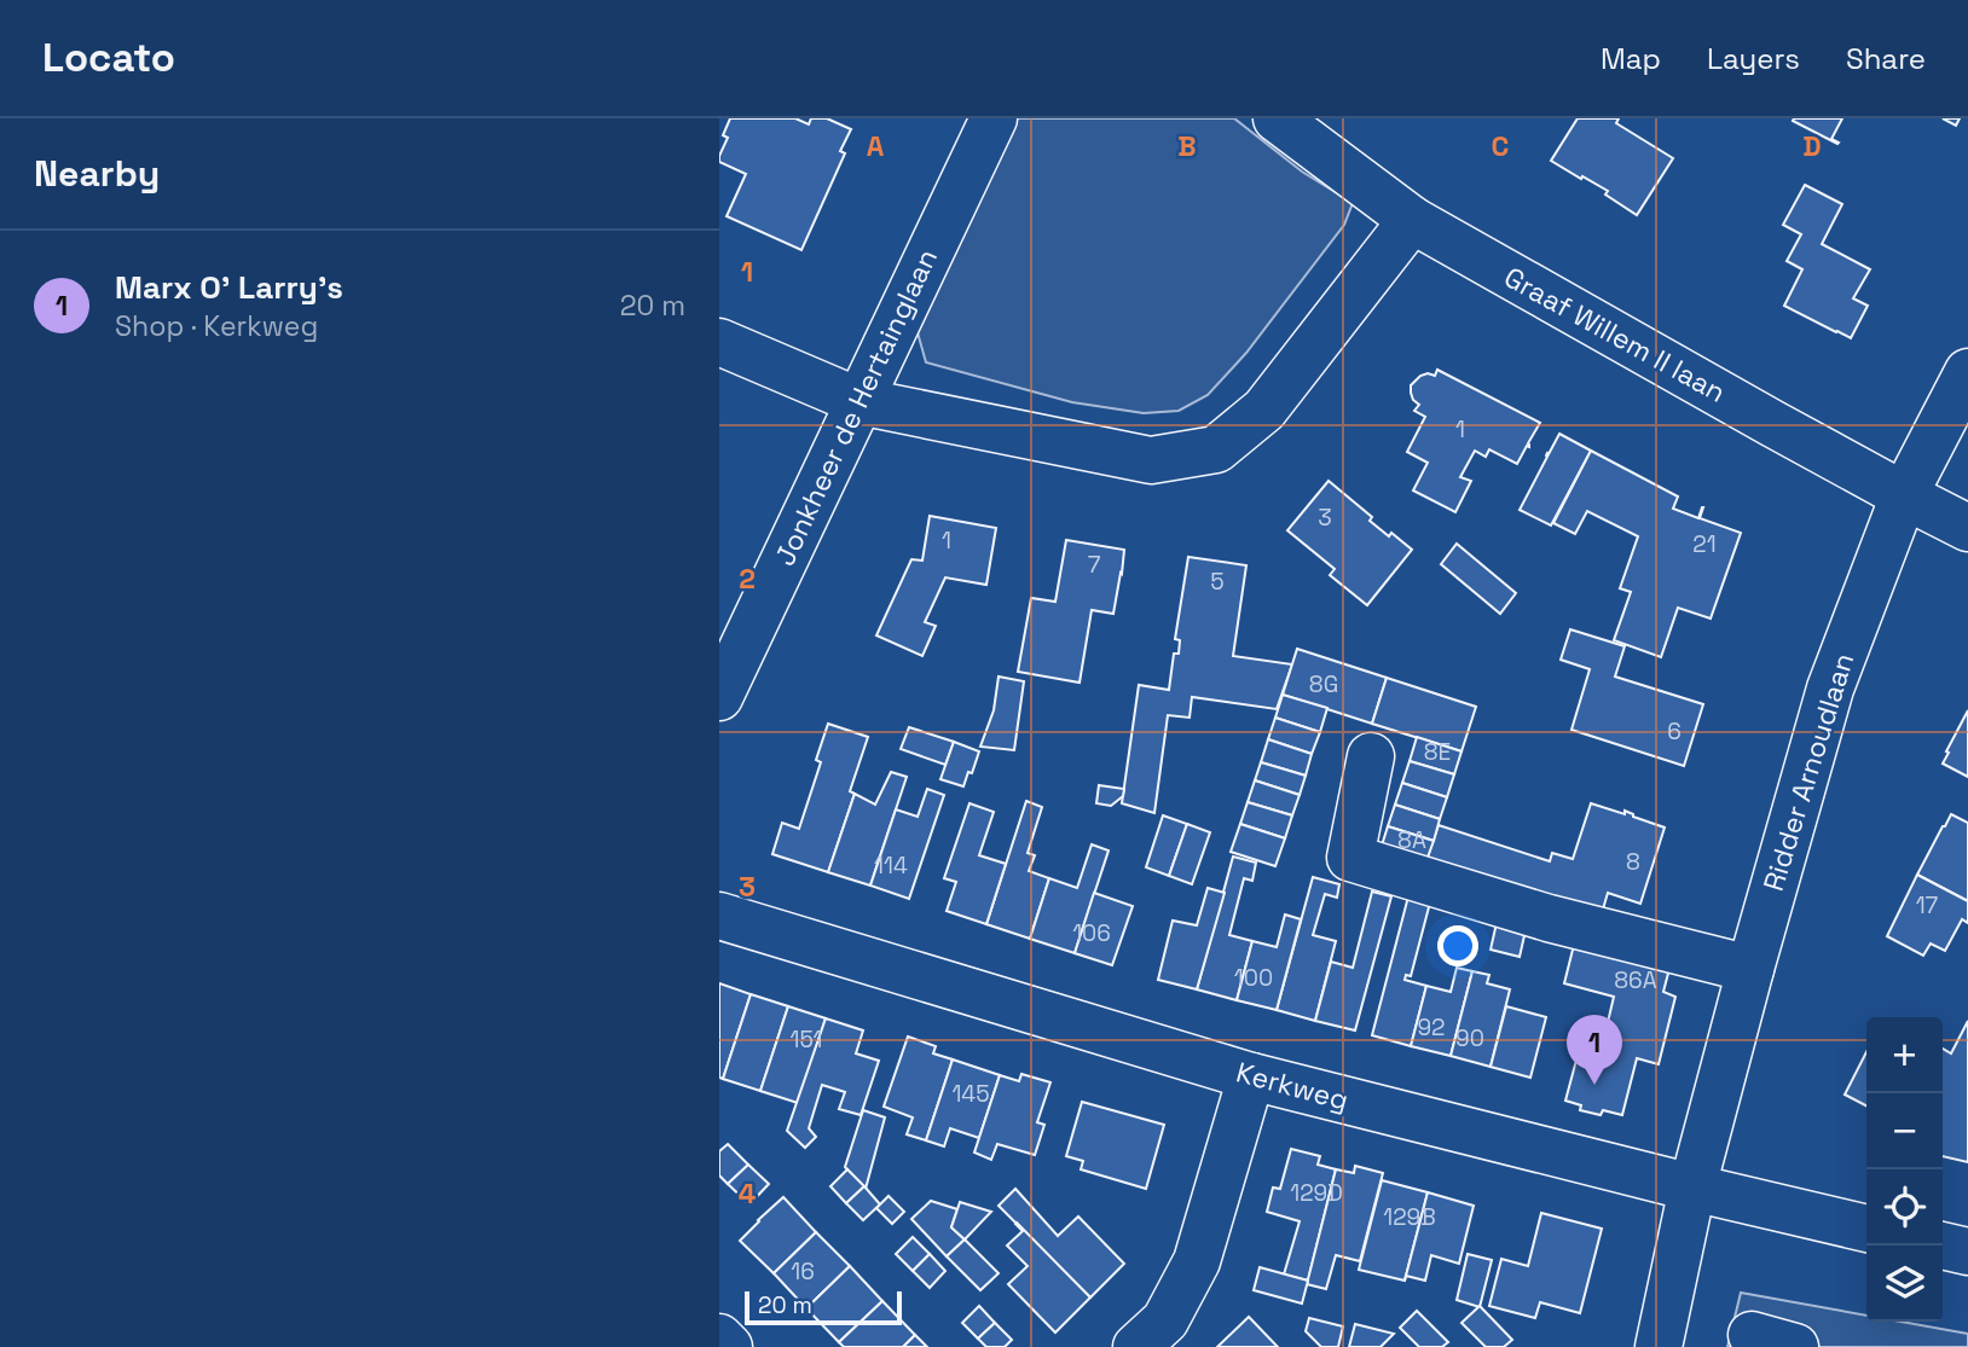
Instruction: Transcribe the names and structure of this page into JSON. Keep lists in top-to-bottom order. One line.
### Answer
{"streets":{"street":["Graaf Willem II laan","Jonkheer de Hertainglaan","Ridder Arnoudlaan","Kerkweg"]},"crossings":[["Graaf Willem II laan","Ridder Arnoudlaan"],["Ridder Arnoudlaan","Kerkweg"]],"house_numbers":["1","3","1","21","7","5","8G","6","8E","8A","8","114","17","106","100","86A","92","90","151","145","129D","129B","16"],"scale_bar":"20 m","page":{"header":"Locato","nav":["Map","Layers","Share"],"heading":"Nearby","list":[{"mark":"1","name":"Marx O' Larry's","note":"Shop · Kerkweg","value":"20 m"}],"pins":"1","map_buttons":["+","−"],"scale":"20 m"},"grid":{"columns":["A","B","C","D"],"rows":["1","2","3","4"]}}
